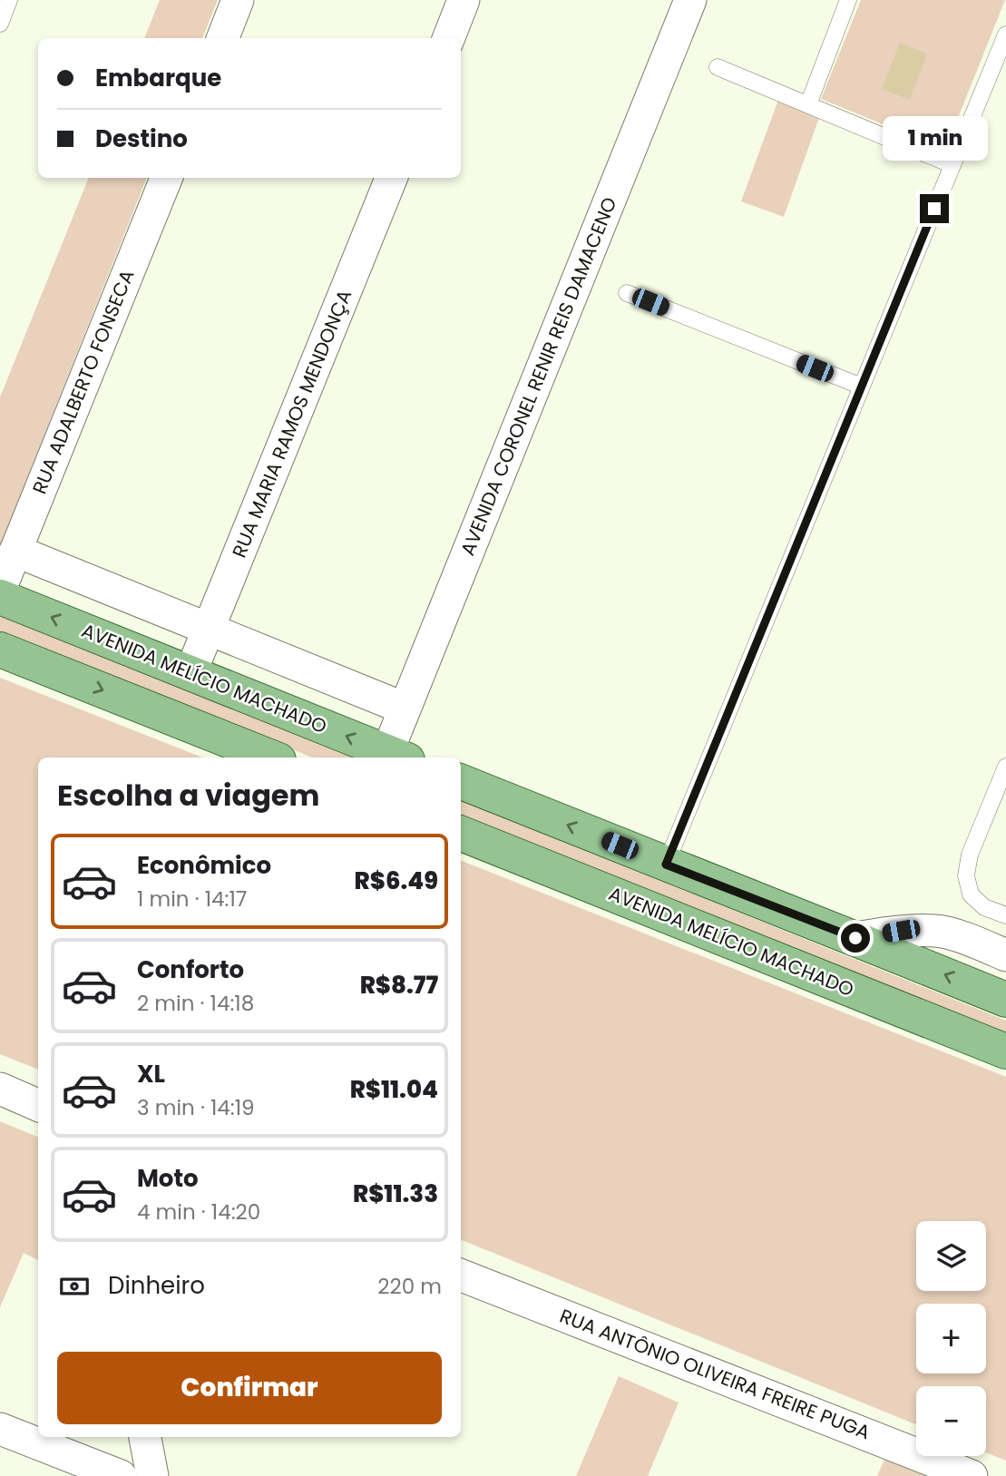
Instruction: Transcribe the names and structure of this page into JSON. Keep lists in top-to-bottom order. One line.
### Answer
{"streets":{"main road":["AVENIDA MELÍCIO MACHADO"],"street":["AVENIDA CORONEL RENIR REIS DAMACENO","RUA ADALBERTO FONSECA","RUA MARIA RAMOS MENDONÇA","RUA ANTÔNIO OLIVEIRA FREIRE PUGA"]},"crossings":[["AVENIDA CORONEL RENIR REIS DAMACENO","AVENIDA MELÍCIO MACHADO"],["RUA MARIA RAMOS MENDONÇA","AVENIDA MELÍCIO MACHADO"]],"page":{"banner":["Embarque","Destino"],"bubble":"1 min","heading":"Escolha a viagem","list":[{"name":"Econômico","note":"1 min · 14:17","value":"R$6.49"},{"name":"Conforto","note":"2 min · 14:18","value":"R$8.77"},{"name":"XL","note":"3 min · 14:19","value":"R$11.04"},{"name":"Moto","note":"4 min · 14:20","value":"R$11.33"}],"map_buttons":["+","−"],"pay":["Dinheiro","220 m"],"buttons":"Confirmar"}}
